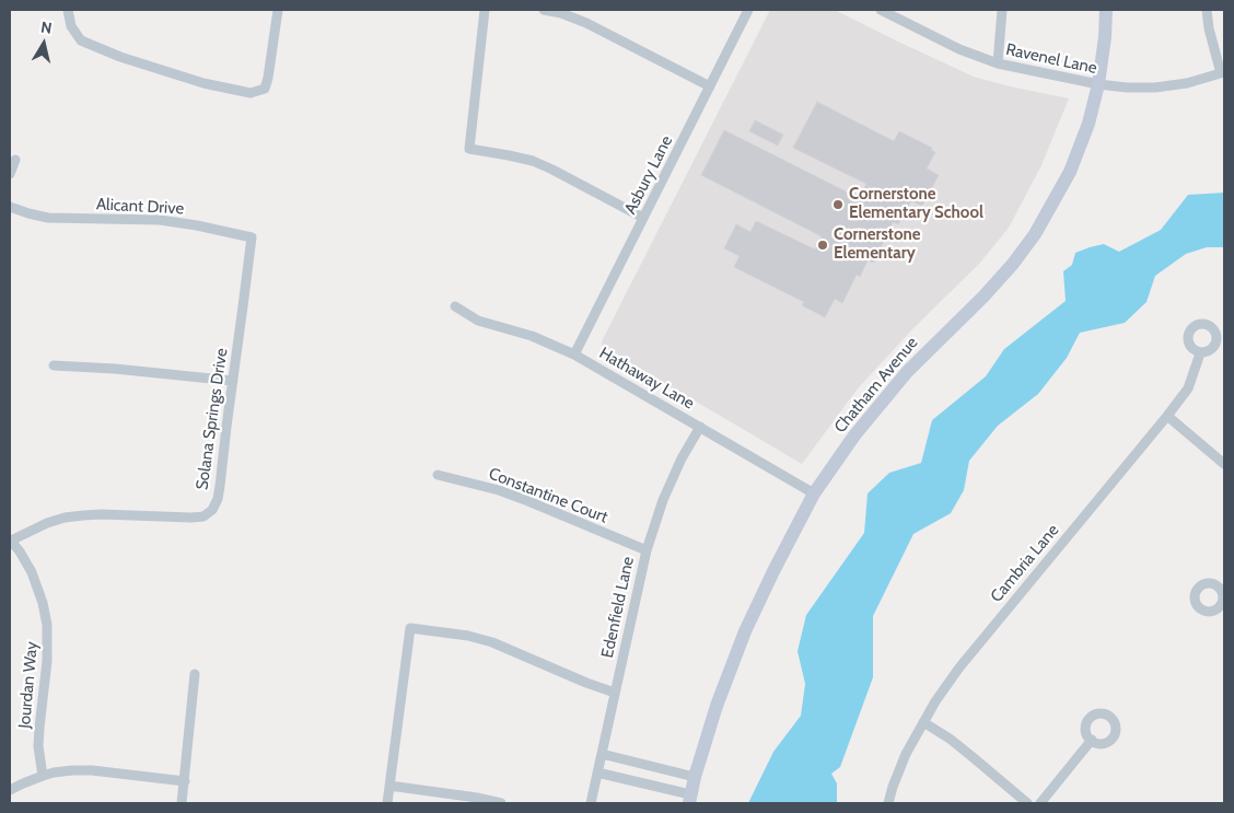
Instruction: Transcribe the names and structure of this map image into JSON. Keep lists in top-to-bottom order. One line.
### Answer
{"streets":{"street":["Ravenel Lane","Asbury Lane","Alicant Drive","Hathaway Lane","Chatham Avenue","Solana Springs Drive","Constantine Court","Cambria Lane","Edenfield Lane","Jourdan Way"]},"crossings":[["Ravenel Lane","Chatham Avenue"],["Asbury Lane","Hathaway Lane"],["Alicant Drive","Solana Springs Drive"],["Hathaway Lane","Chatham Avenue"],["Hathaway Lane","Edenfield Lane"],["Solana Springs Drive","Jourdan Way"],["Constantine Court","Edenfield Lane"]],"places":["Cornerstone Elementary School","Cornerstone Elementary"],"north":"top"}
